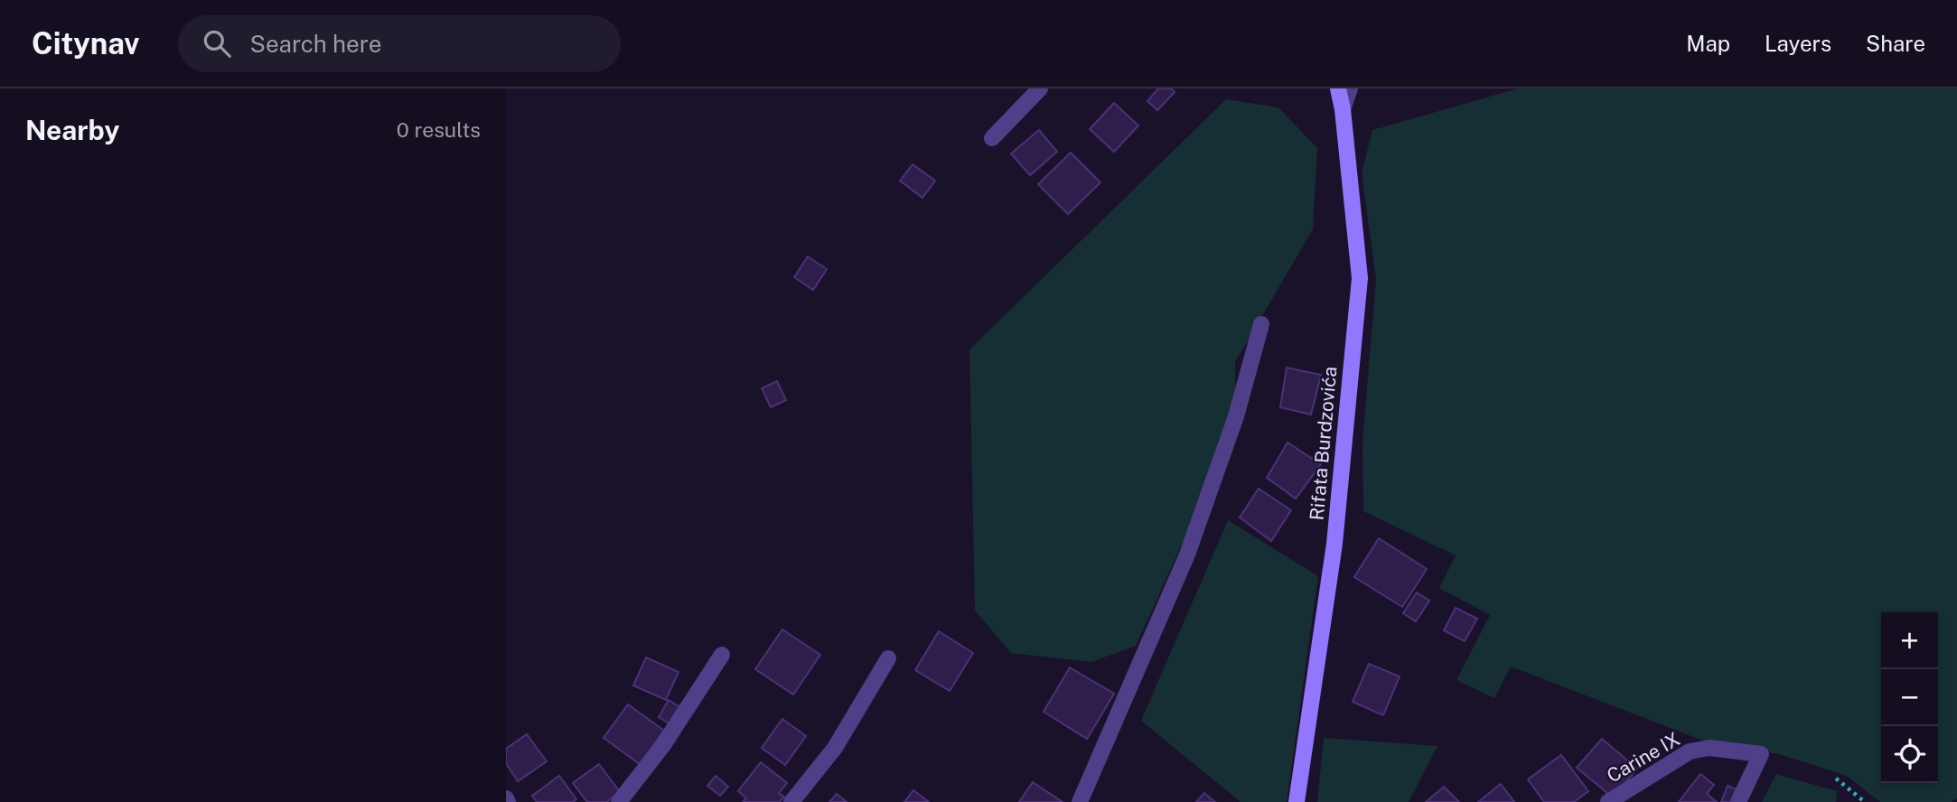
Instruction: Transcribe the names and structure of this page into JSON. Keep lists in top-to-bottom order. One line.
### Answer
{"streets":{"street":["Rifata Burdzovića","Carine IX"]},"page":{"header":"Citynav","search":"Search here","nav":["Map","Layers","Share"],"heading":["Nearby","0 results"],"map_buttons":["+","−"]}}
